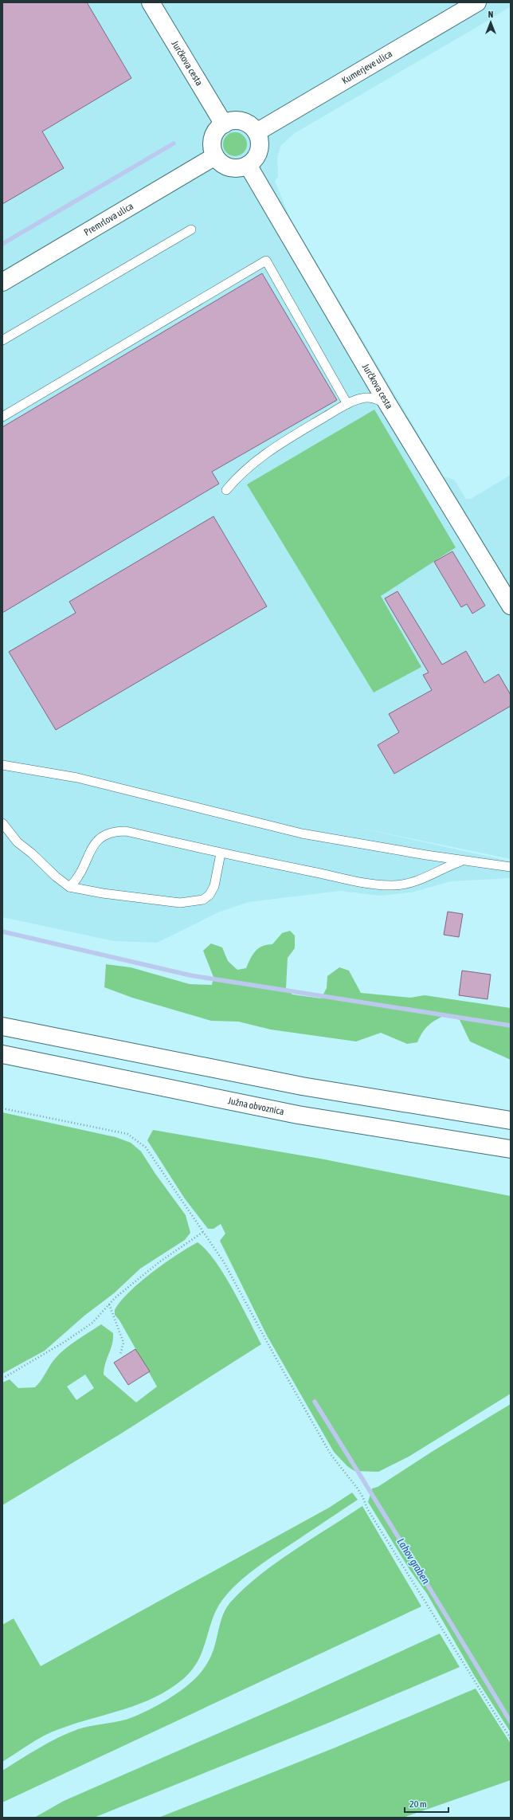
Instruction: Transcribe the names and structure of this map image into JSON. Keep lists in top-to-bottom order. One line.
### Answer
{"streets":{"main road":["Jurčkova cesta","Kumerjeve ulica","Premrlova ulica","Južna obvoznica"]},"crossings":[["Jurčkova cesta","Kumerjeve ulica"],["Jurčkova cesta","Premrlova ulica"],["Kumerjeve ulica","Premrlova ulica"]],"water":["Lahov graben"],"scale_bar":"20 m","north":"top"}
